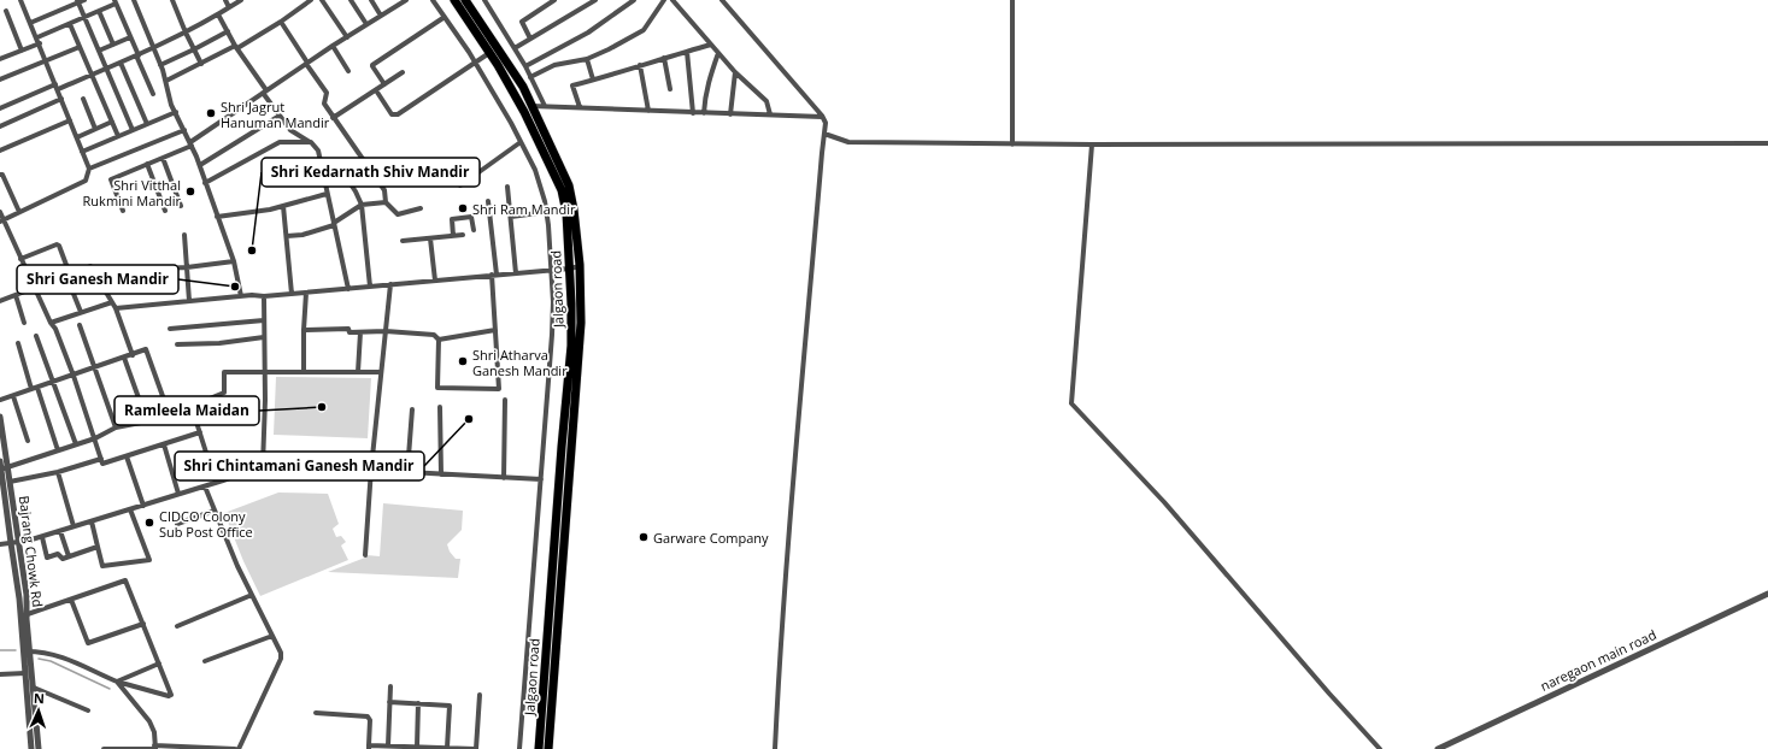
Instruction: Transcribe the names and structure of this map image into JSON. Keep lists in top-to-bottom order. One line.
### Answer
{"streets":{"highway":["Jalgaon road"],"street":["Bajrang Chowk Rd","naregaon main road"]},"places":["Shri Jagrut Hanuman Mandir","Shri Vitthal Rukmini Mandir","Shri Ram Mandir","Shri Kedarnath Shiv Mandir","Shri Ganesh Mandir","Shri Atharva Ganesh Mandir","Ramleela Maidan","Shri Chintamani Ganesh Mandir","CIDCO Colony Sub Post Office","Garware Company"],"north":"top"}
